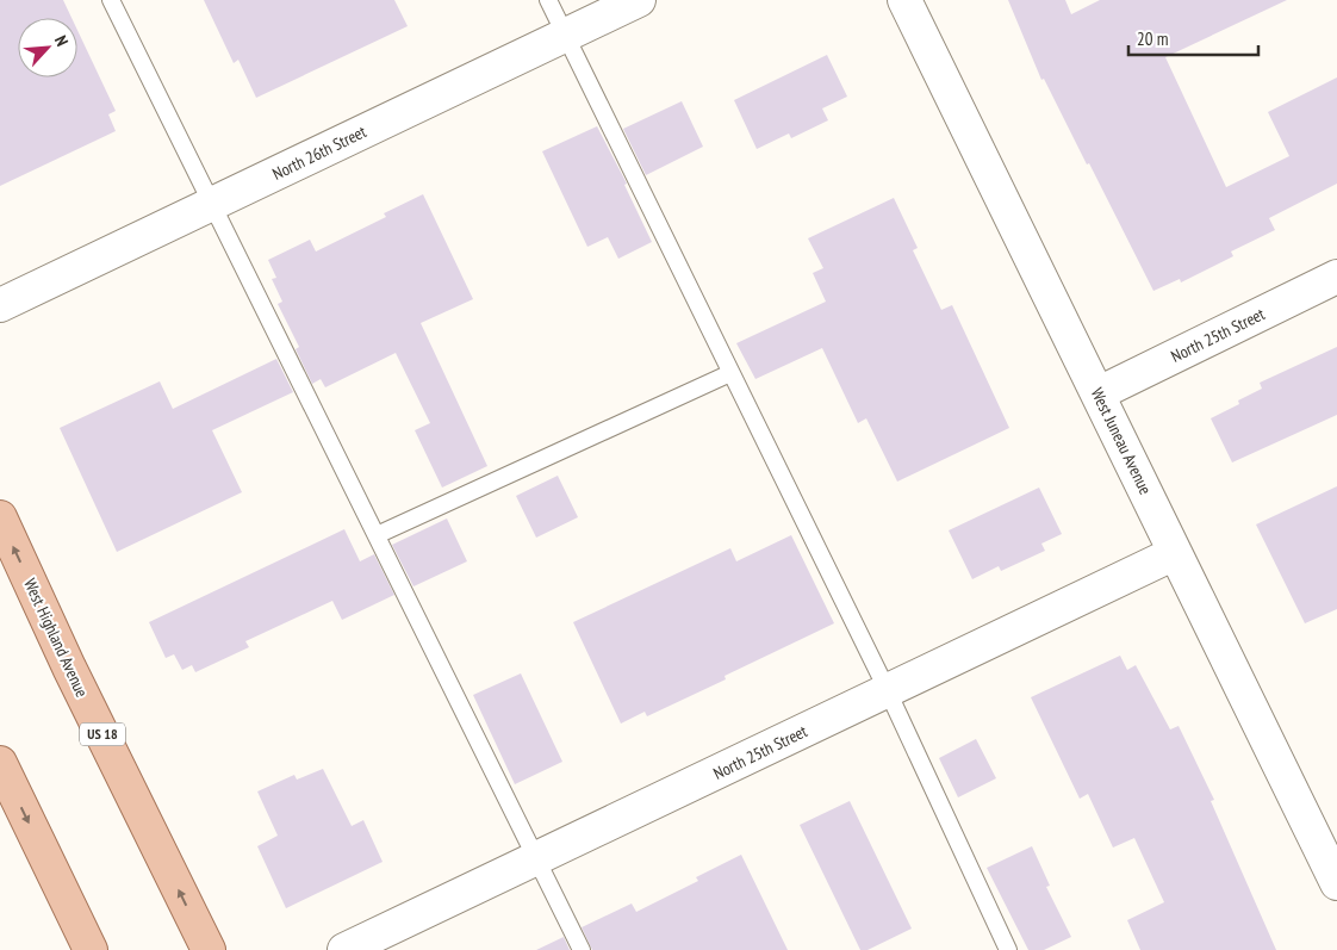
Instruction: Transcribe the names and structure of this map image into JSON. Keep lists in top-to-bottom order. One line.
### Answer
{"streets":{"main road":["West Highland Avenue","US 18"],"street":["North 26th Street","North 25th Street","West Juneau Avenue"]},"crossings":[["North 25th Street","West Juneau Avenue"]],"scale_bar":"20 m","north":"top right"}
